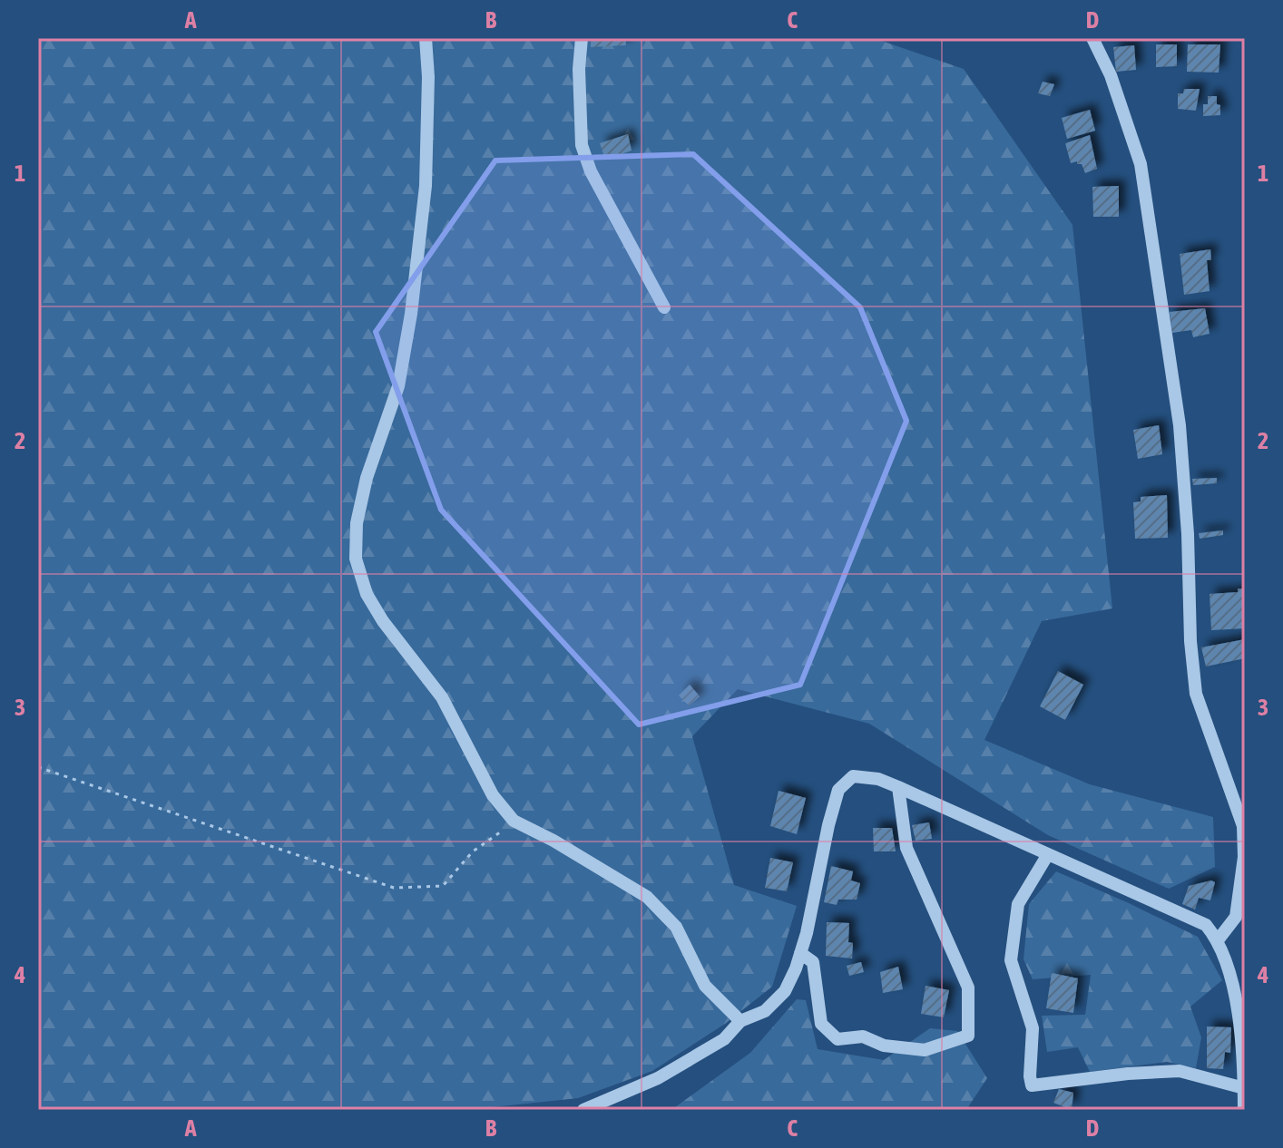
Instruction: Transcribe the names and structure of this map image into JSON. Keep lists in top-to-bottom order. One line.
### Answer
{"grid":{"columns":["A","B","C","D"],"rows":["1","2","3","4"]}}
